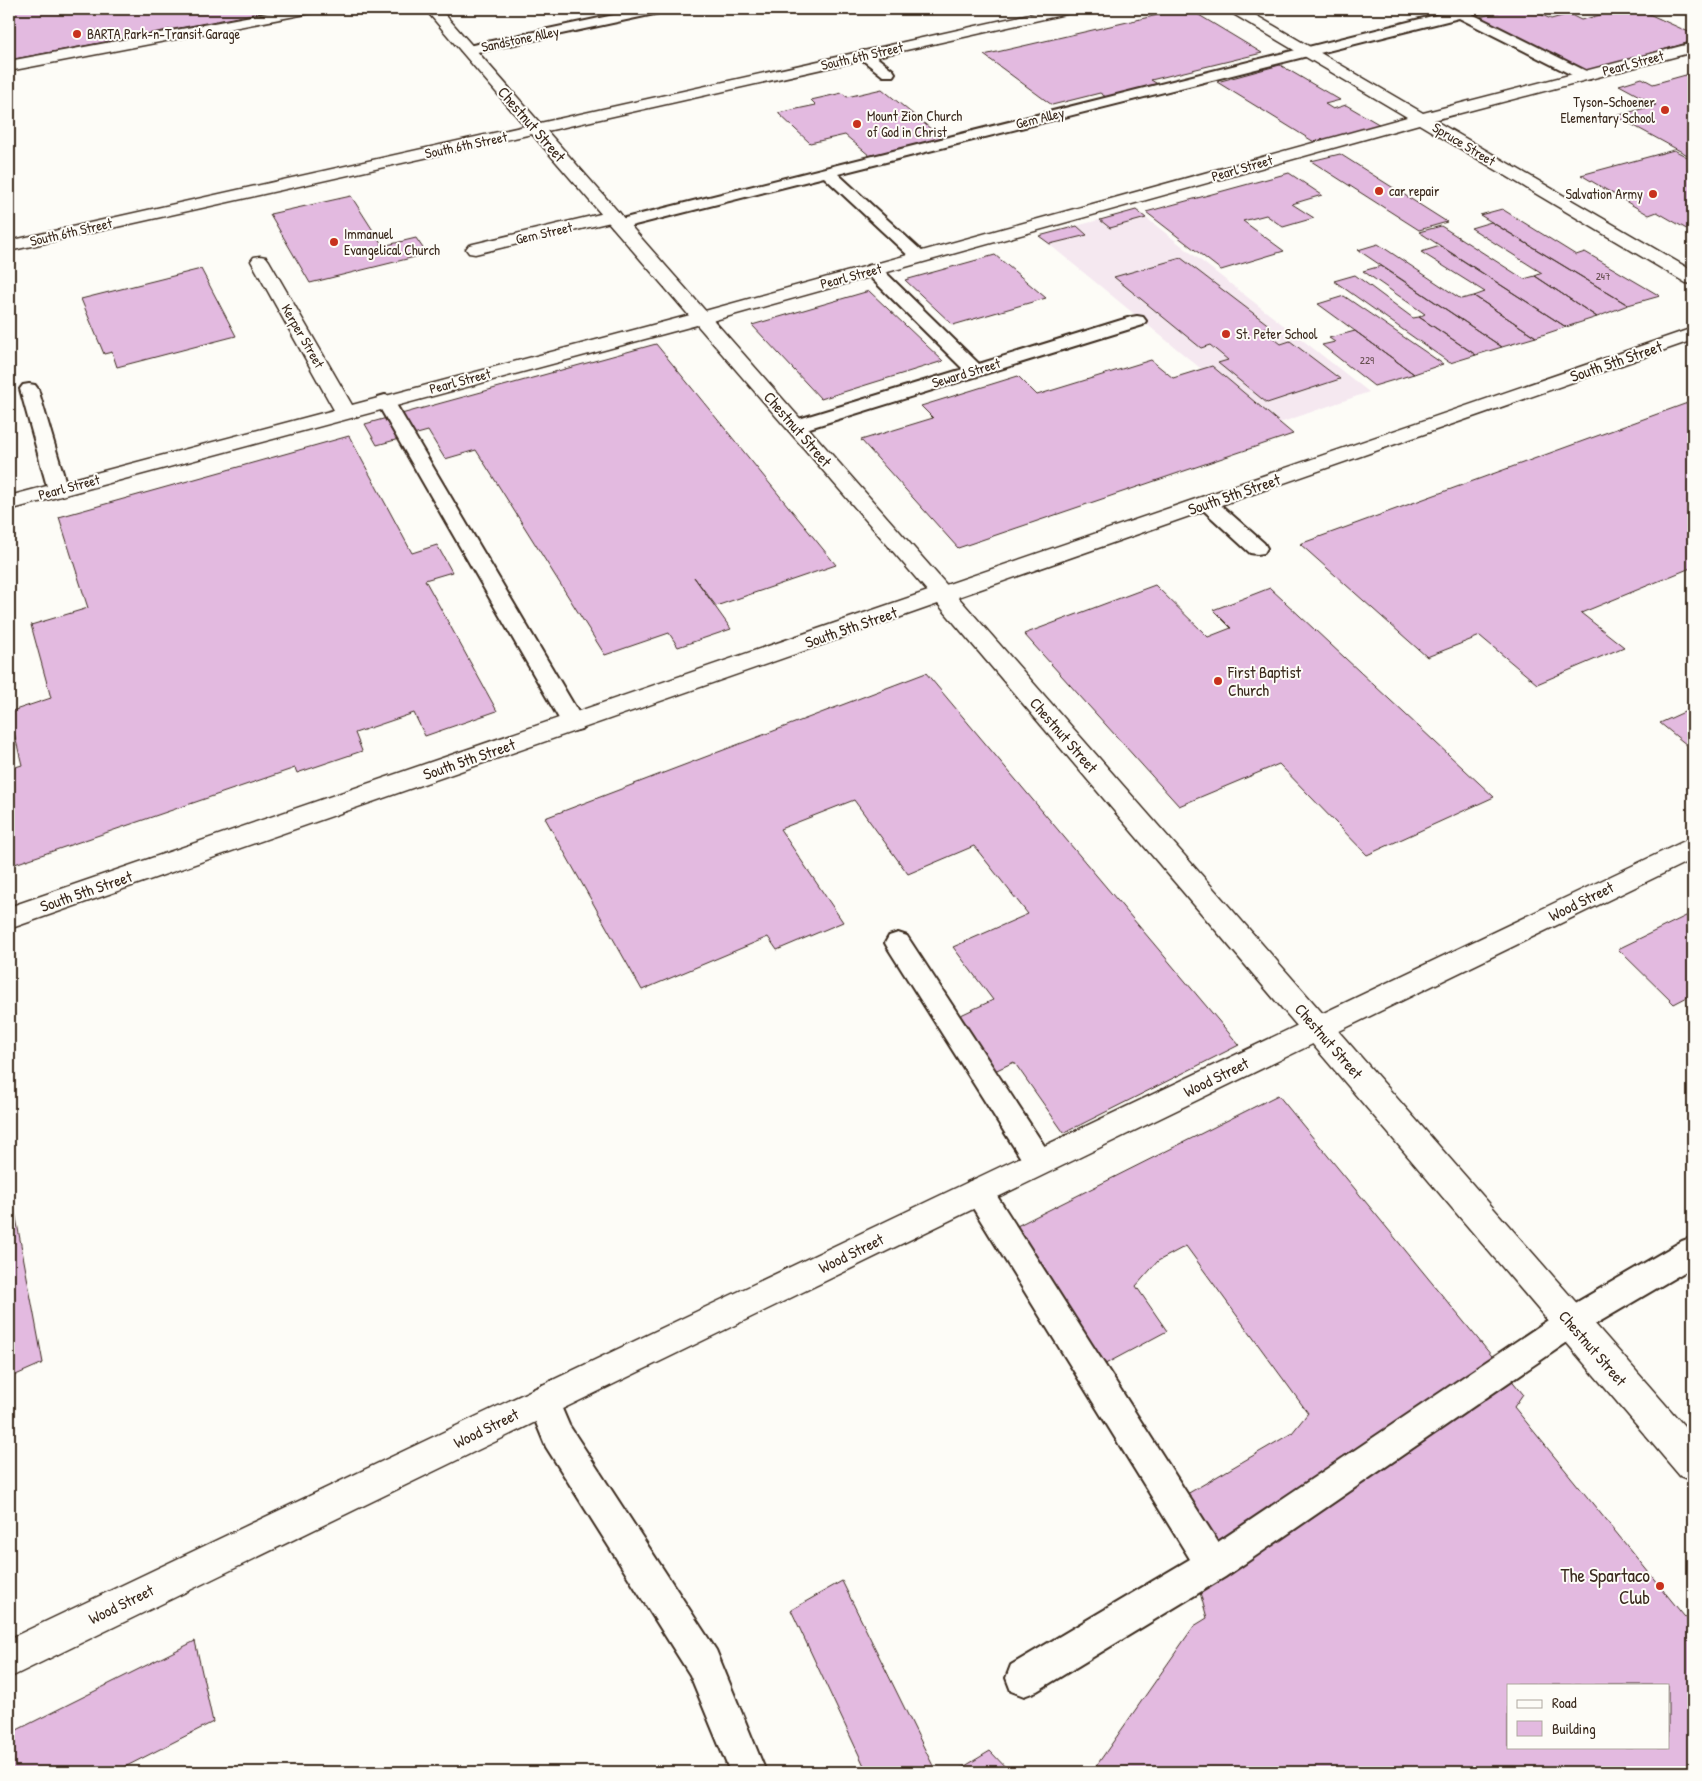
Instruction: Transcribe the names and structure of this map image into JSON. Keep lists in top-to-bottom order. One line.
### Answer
{"streets":{"street":["South 6th Street","Pearl Street","Chestnut Street","Spruce Street","Gem Street","Kerper Street","South 5th Street","Wood Street"],"lane":["Sandstone Alley","Gem Alley","Seward Street"]},"crossings":[["Sandstone Alley","Chestnut Street"],["South 6th Street","Chestnut Street"],["Pearl Street","Chestnut Street"],["Pearl Street","Spruce Street"],["Pearl Street","Kerper Street"],["Gem Alley","Chestnut Street"],["Gem Alley","Spruce Street"],["Gem Alley","Gem Street"],["Chestnut Street","Gem Street"],["Chestnut Street","South 5th Street"],["Chestnut Street","Seward Street"],["Chestnut Street","Wood Street"]],"places":["BARTA Park-n-Transit Garage","Tyson-Schoener Elementary School","Mount Zion Church of God in Christ","car repair","Salvation Army","Immanuel Evangelical Church","St. Peter School","First Baptist Church","The Spartaco Club"],"house_numbers":["247","229"],"legend":["Road","Building"]}
